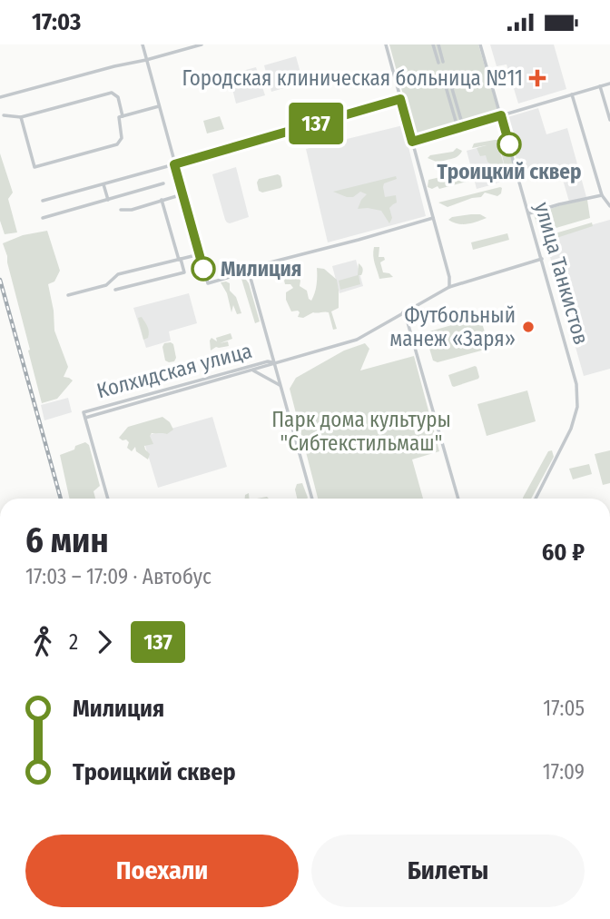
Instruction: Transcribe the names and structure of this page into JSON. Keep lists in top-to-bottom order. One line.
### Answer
{"streets":{"street":["улица Танкистов","Колхидская улица"]},"crossings":[["улица Танкистов","Колхидская улица"]],"parks":["Парк дома культуры \"Сибтекстильмаш\""],"places":{"health":["Городская клиническая больница №11"],"other":["Троицкий сквер","Милиция","Футбольный манеж «Заря»"]},"lines":["bus line 137"],"page":{"status":"17:03","on_map":"137","heading":["6 мин","17:03 – 17:09 · Автобус","60 ₽"],"legs":["2","137"],"list":[{"name":"Милиция","value":"17:05"},{"name":"Троицкий сквер","value":"17:09"}],"buttons":["Поехали","Билеты"]}}
